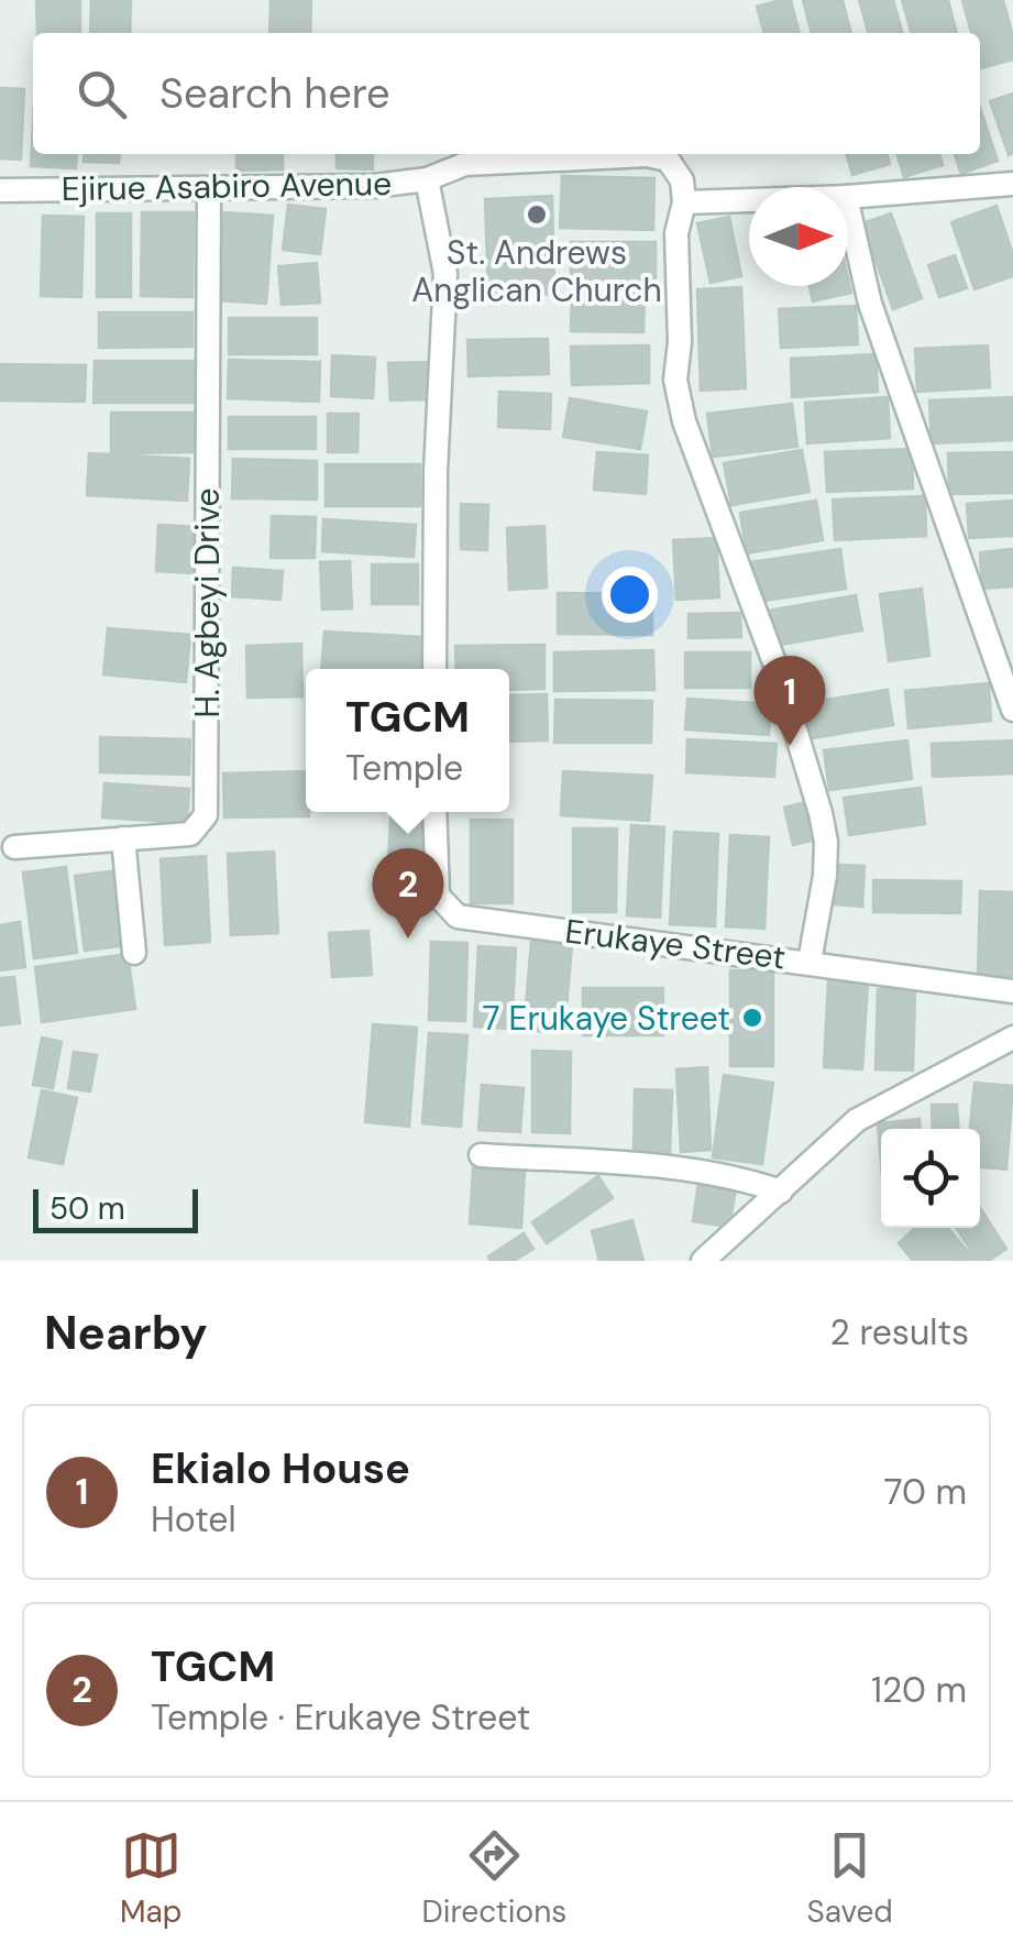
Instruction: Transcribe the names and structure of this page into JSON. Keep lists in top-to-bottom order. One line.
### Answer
{"streets":{"street":["Ejirue Asabiro Avenue","H. Agbeyi Drive","Erukaye Street"]},"crossings":[["Ejirue Asabiro Avenue","H. Agbeyi Drive"]],"places":["St. Andrews Anglican Church","7 Erukaye Street"],"scale_bar":"50 m","north":"right","page":{"search":"Search here","pins":["1","2"],"popup":["TGCM","Temple"],"scale":"50 m","heading":["Nearby","2 results"],"list":[{"mark":"1","name":"Ekialo House","note":"Hotel","value":"70 m"},{"mark":"2","name":"TGCM","note":"Temple · Erukaye Street","value":"120 m"}],"nav":["Map","Directions","Saved"]}}
